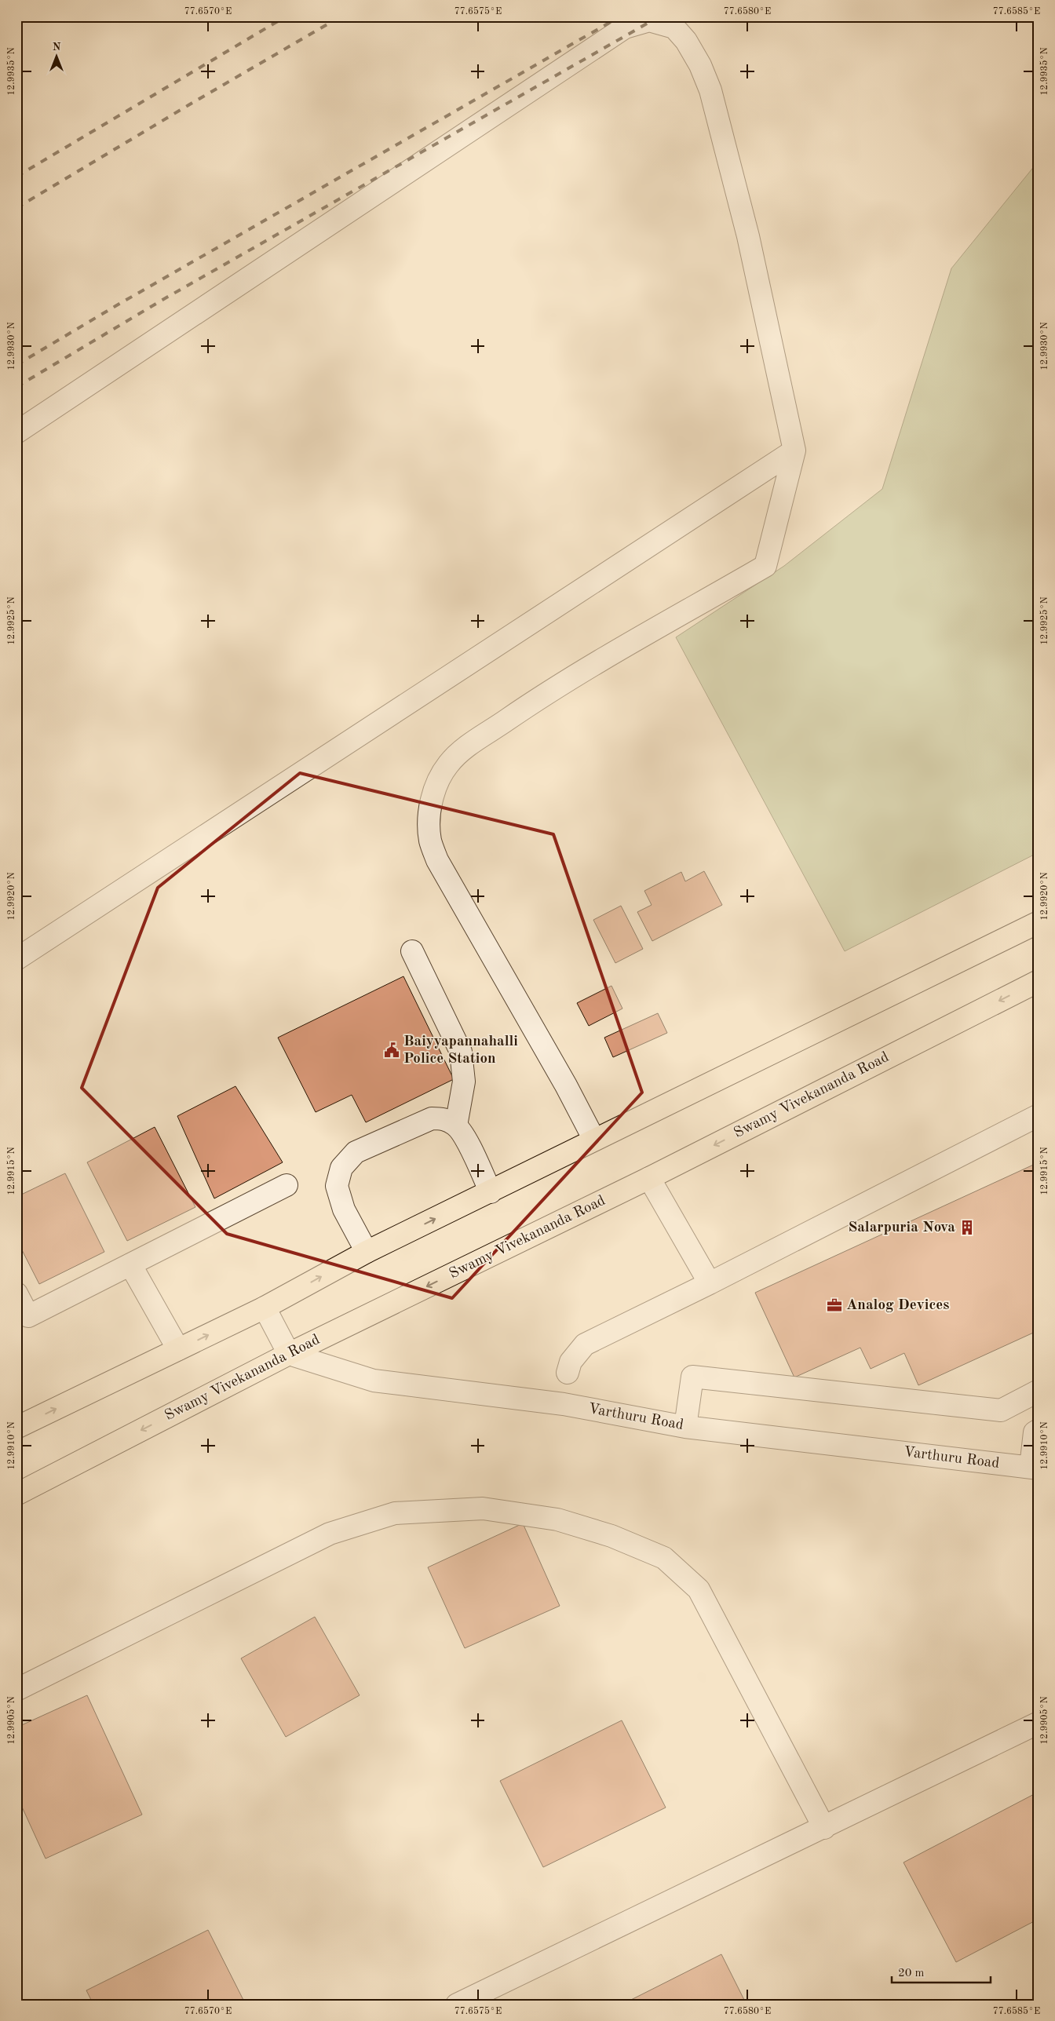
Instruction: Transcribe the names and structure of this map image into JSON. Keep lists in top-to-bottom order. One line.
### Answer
{"streets":{"main road":["Swamy Vivekananda Road"],"street":["Varthuru Road"]},"crossings":[["Swamy Vivekananda Road","Varthuru Road"]],"places":{"public building":["Baiyyapannahalli Police Station"],"building":["Salarpuria Nova"],"office":["Analog Devices"]},"scale_bar":"20 m","north":"top","coordinates":["77.6570°E","77.6575°E","77.6580°E","77.6585°E","12.9935°N","12.9930°N","12.9925°N","12.9920°N","12.9915°N","12.9910°N","12.9905°N"]}
